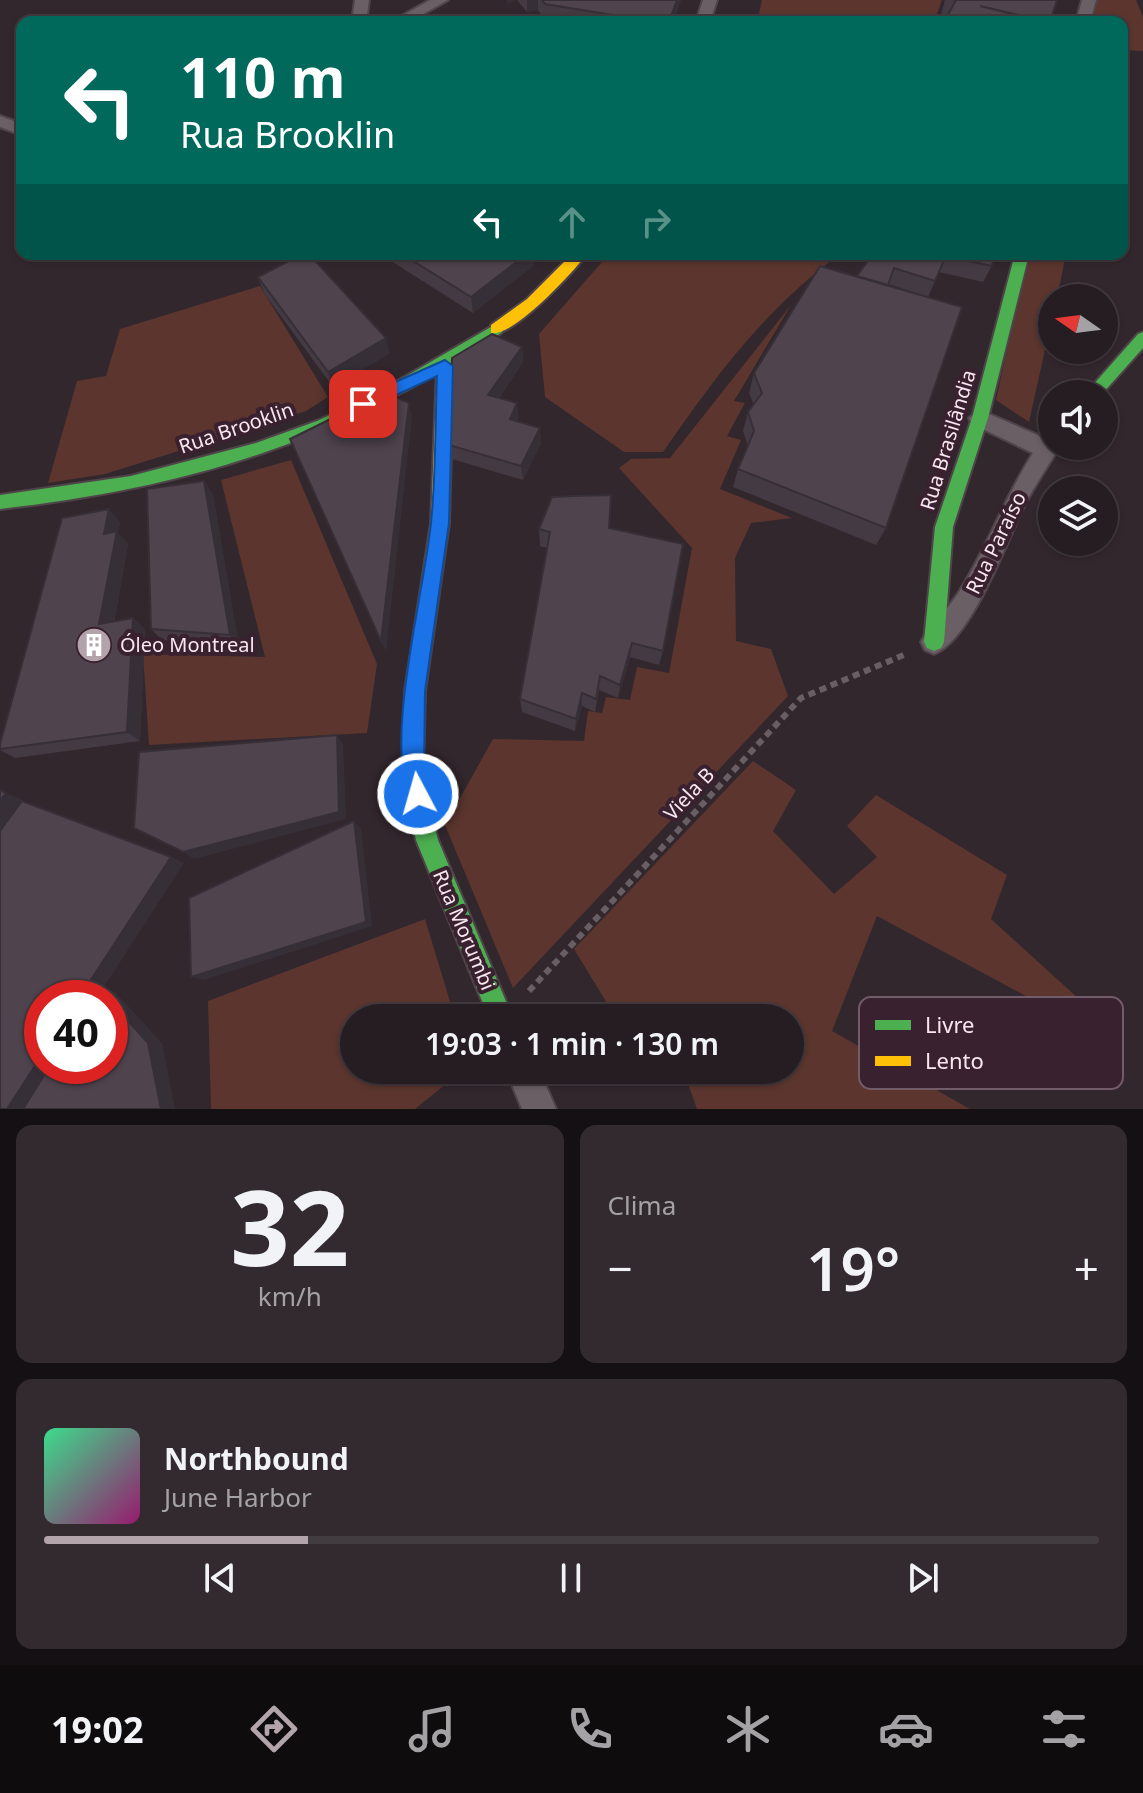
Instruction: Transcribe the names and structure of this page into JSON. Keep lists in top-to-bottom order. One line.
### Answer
{"streets":{"street":["Rua Brooklin","Rua Brasilândia","Rua Paraíso","Rua Morumbi"],"path":["Viela B"]},"crossings":[["Rua Brooklin","Rua Morumbi"],["Rua Brasilândia","Rua Paraíso"],["Rua Brasilândia","Viela B"],["Rua Paraíso","Viela B"]],"places":{"building":["Óleo Montreal"]},"legend":["Livre","Lento"],"north":"left","page":{"turn":["110 m","Rua Brooklin"],"limit":"40","trip":"19:03 · 1 min · 130 m","tile":[["32","km/h"],"Clima"],"heat":["−","19°","+"],"song":["Northbound","June Harbor"],"tabs":"19:02"}}
